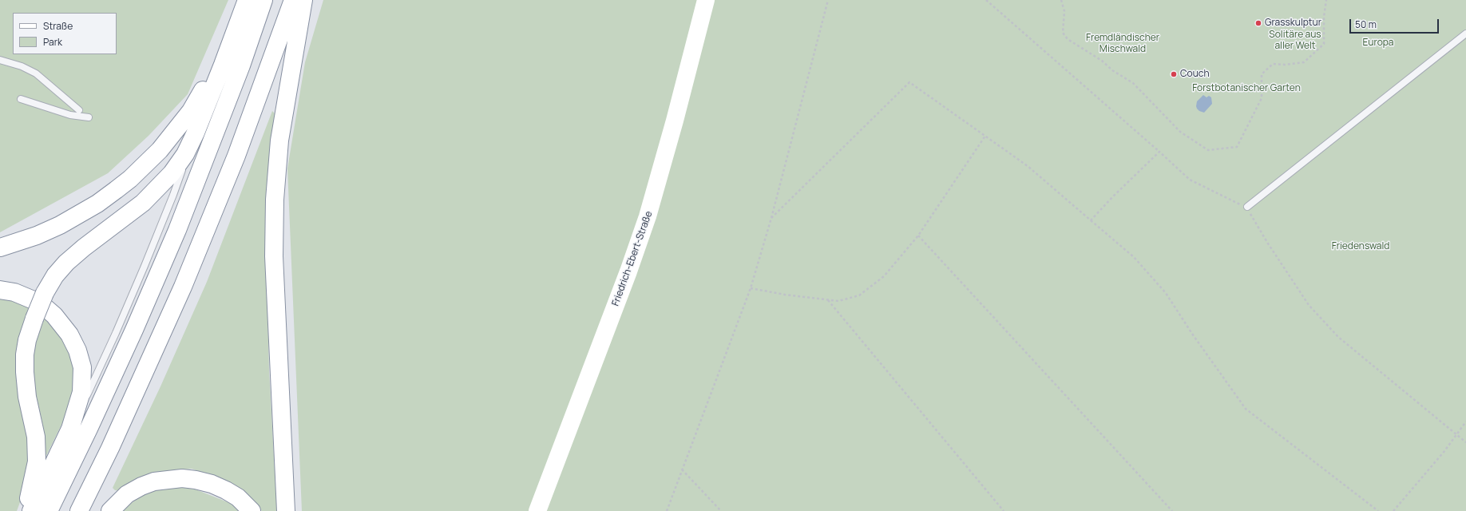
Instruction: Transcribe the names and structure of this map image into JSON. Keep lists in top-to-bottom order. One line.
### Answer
{"streets":{"main road":["Friedrich-Ebert-Straße"]},"parks":["Solitäre aus aller Welt","Fremdländischer Mischwald","Europa","Forstbotanischer Garten","Friedenswald"],"places":["Grasskulptur","Couch"],"legend":["Straße","Park"],"scale_bar":"50 m"}
